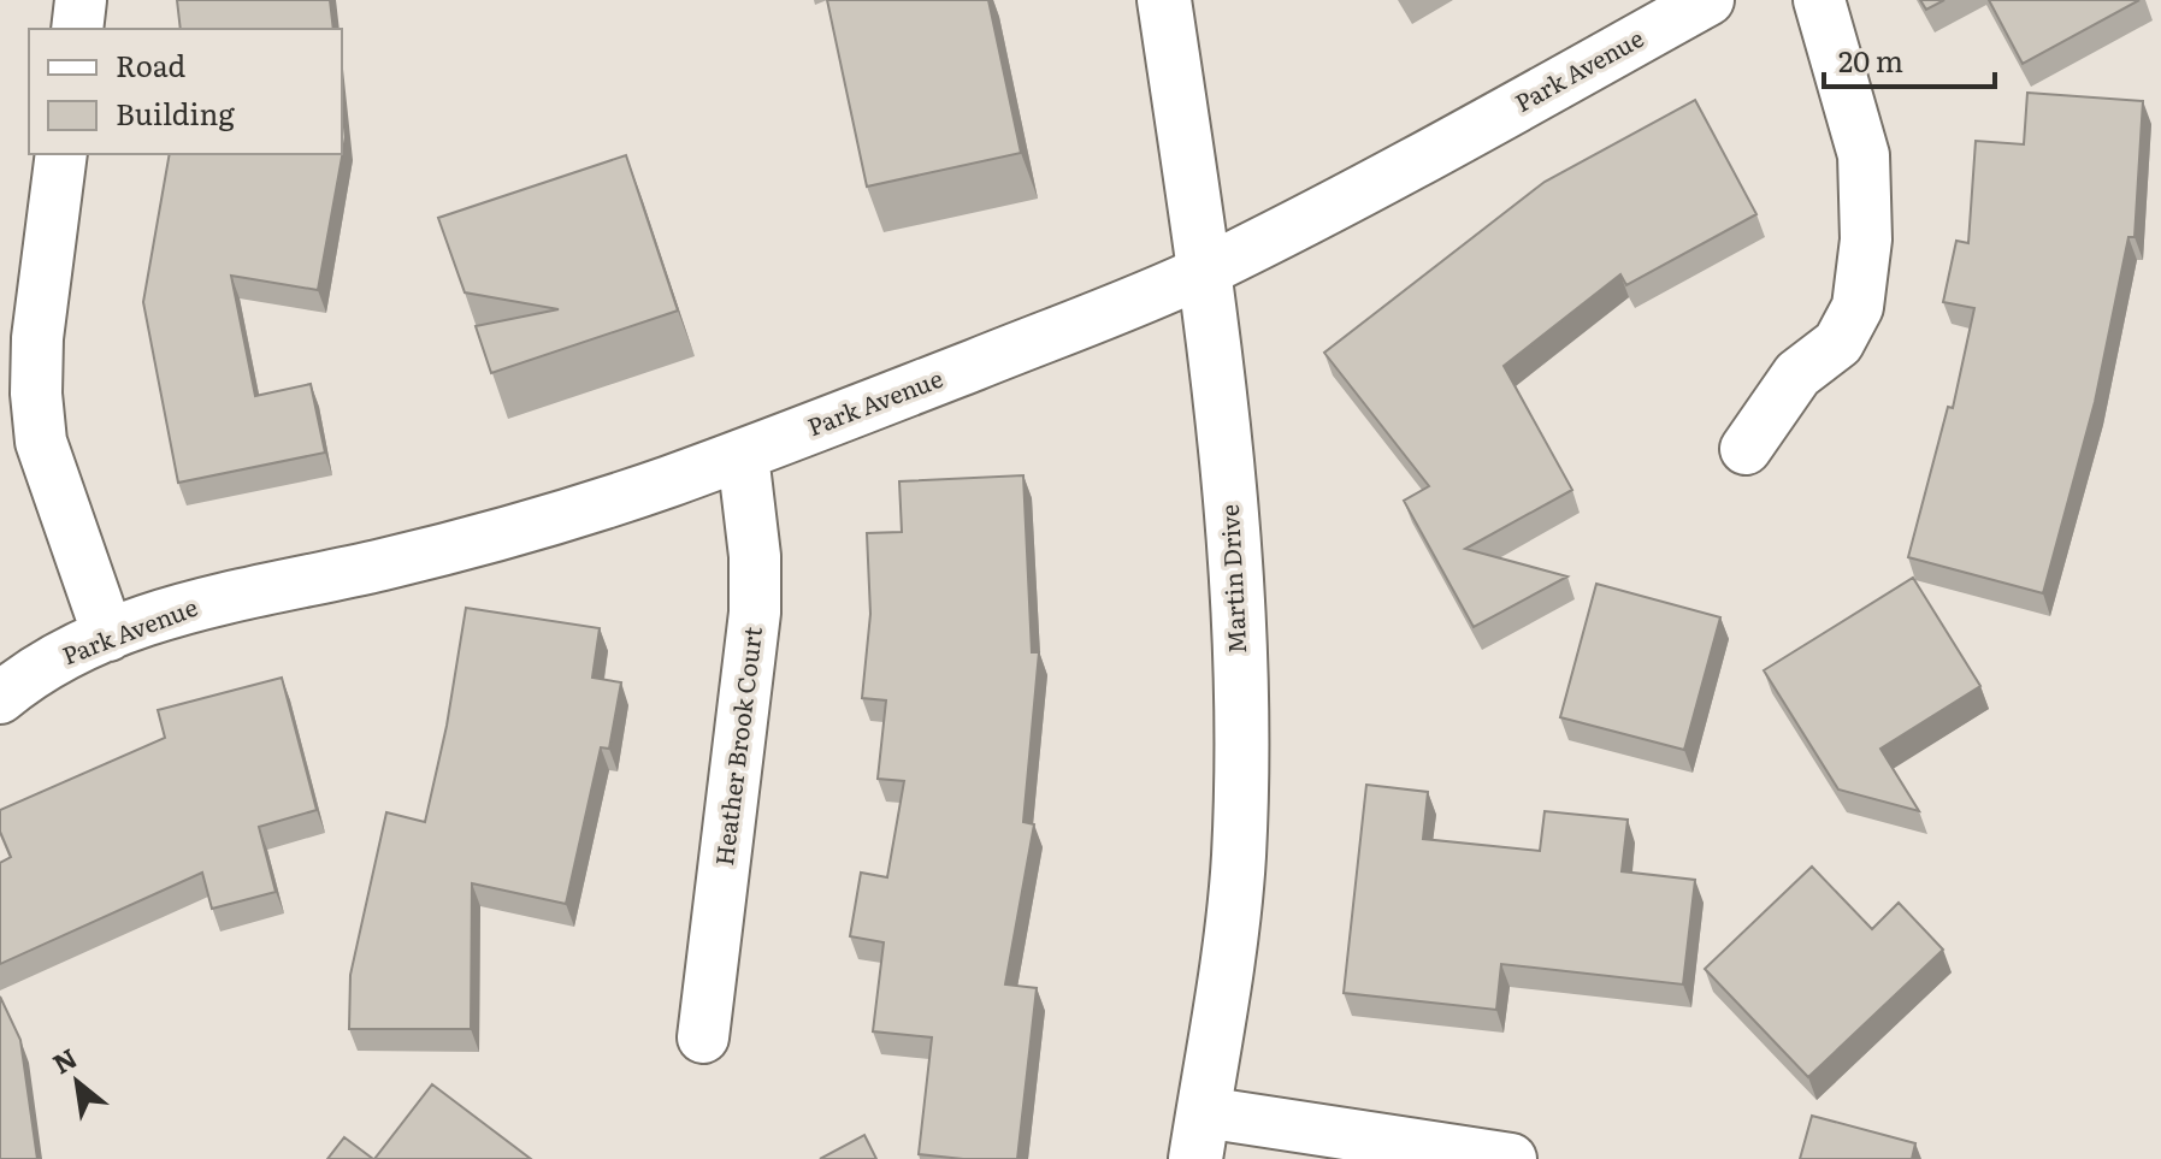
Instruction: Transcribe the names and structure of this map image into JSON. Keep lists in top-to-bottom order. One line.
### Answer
{"streets":{"street":["Park Avenue","Martin Drive","Heather Brook Court"]},"crossings":[["Park Avenue","Martin Drive"],["Park Avenue","Heather Brook Court"]],"legend":["Road","Building"],"scale_bar":"20 m","north":"top left"}
